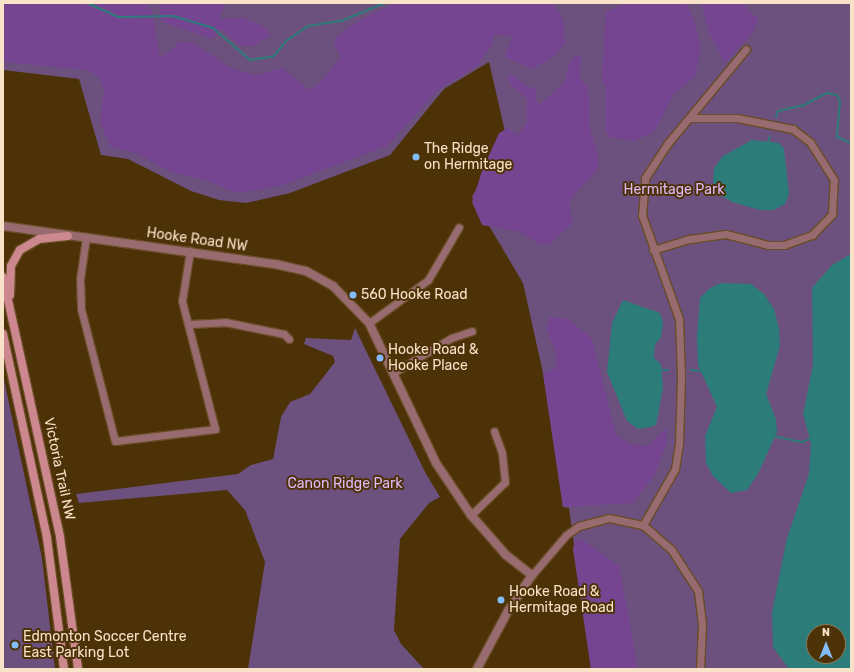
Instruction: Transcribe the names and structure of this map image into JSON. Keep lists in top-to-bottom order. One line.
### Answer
{"streets":{"main road":["Victoria Trail NW"],"street":["Hooke Road NW"]},"parks":["Hermitage Park","Canon Ridge Park"],"places":["The Ridge on Hermitage","560 Hooke Road","Hooke Road & Hooke Place","Hooke Road & Hermitage Road","Edmonton Soccer Centre East Parking Lot"],"north":"top"}
